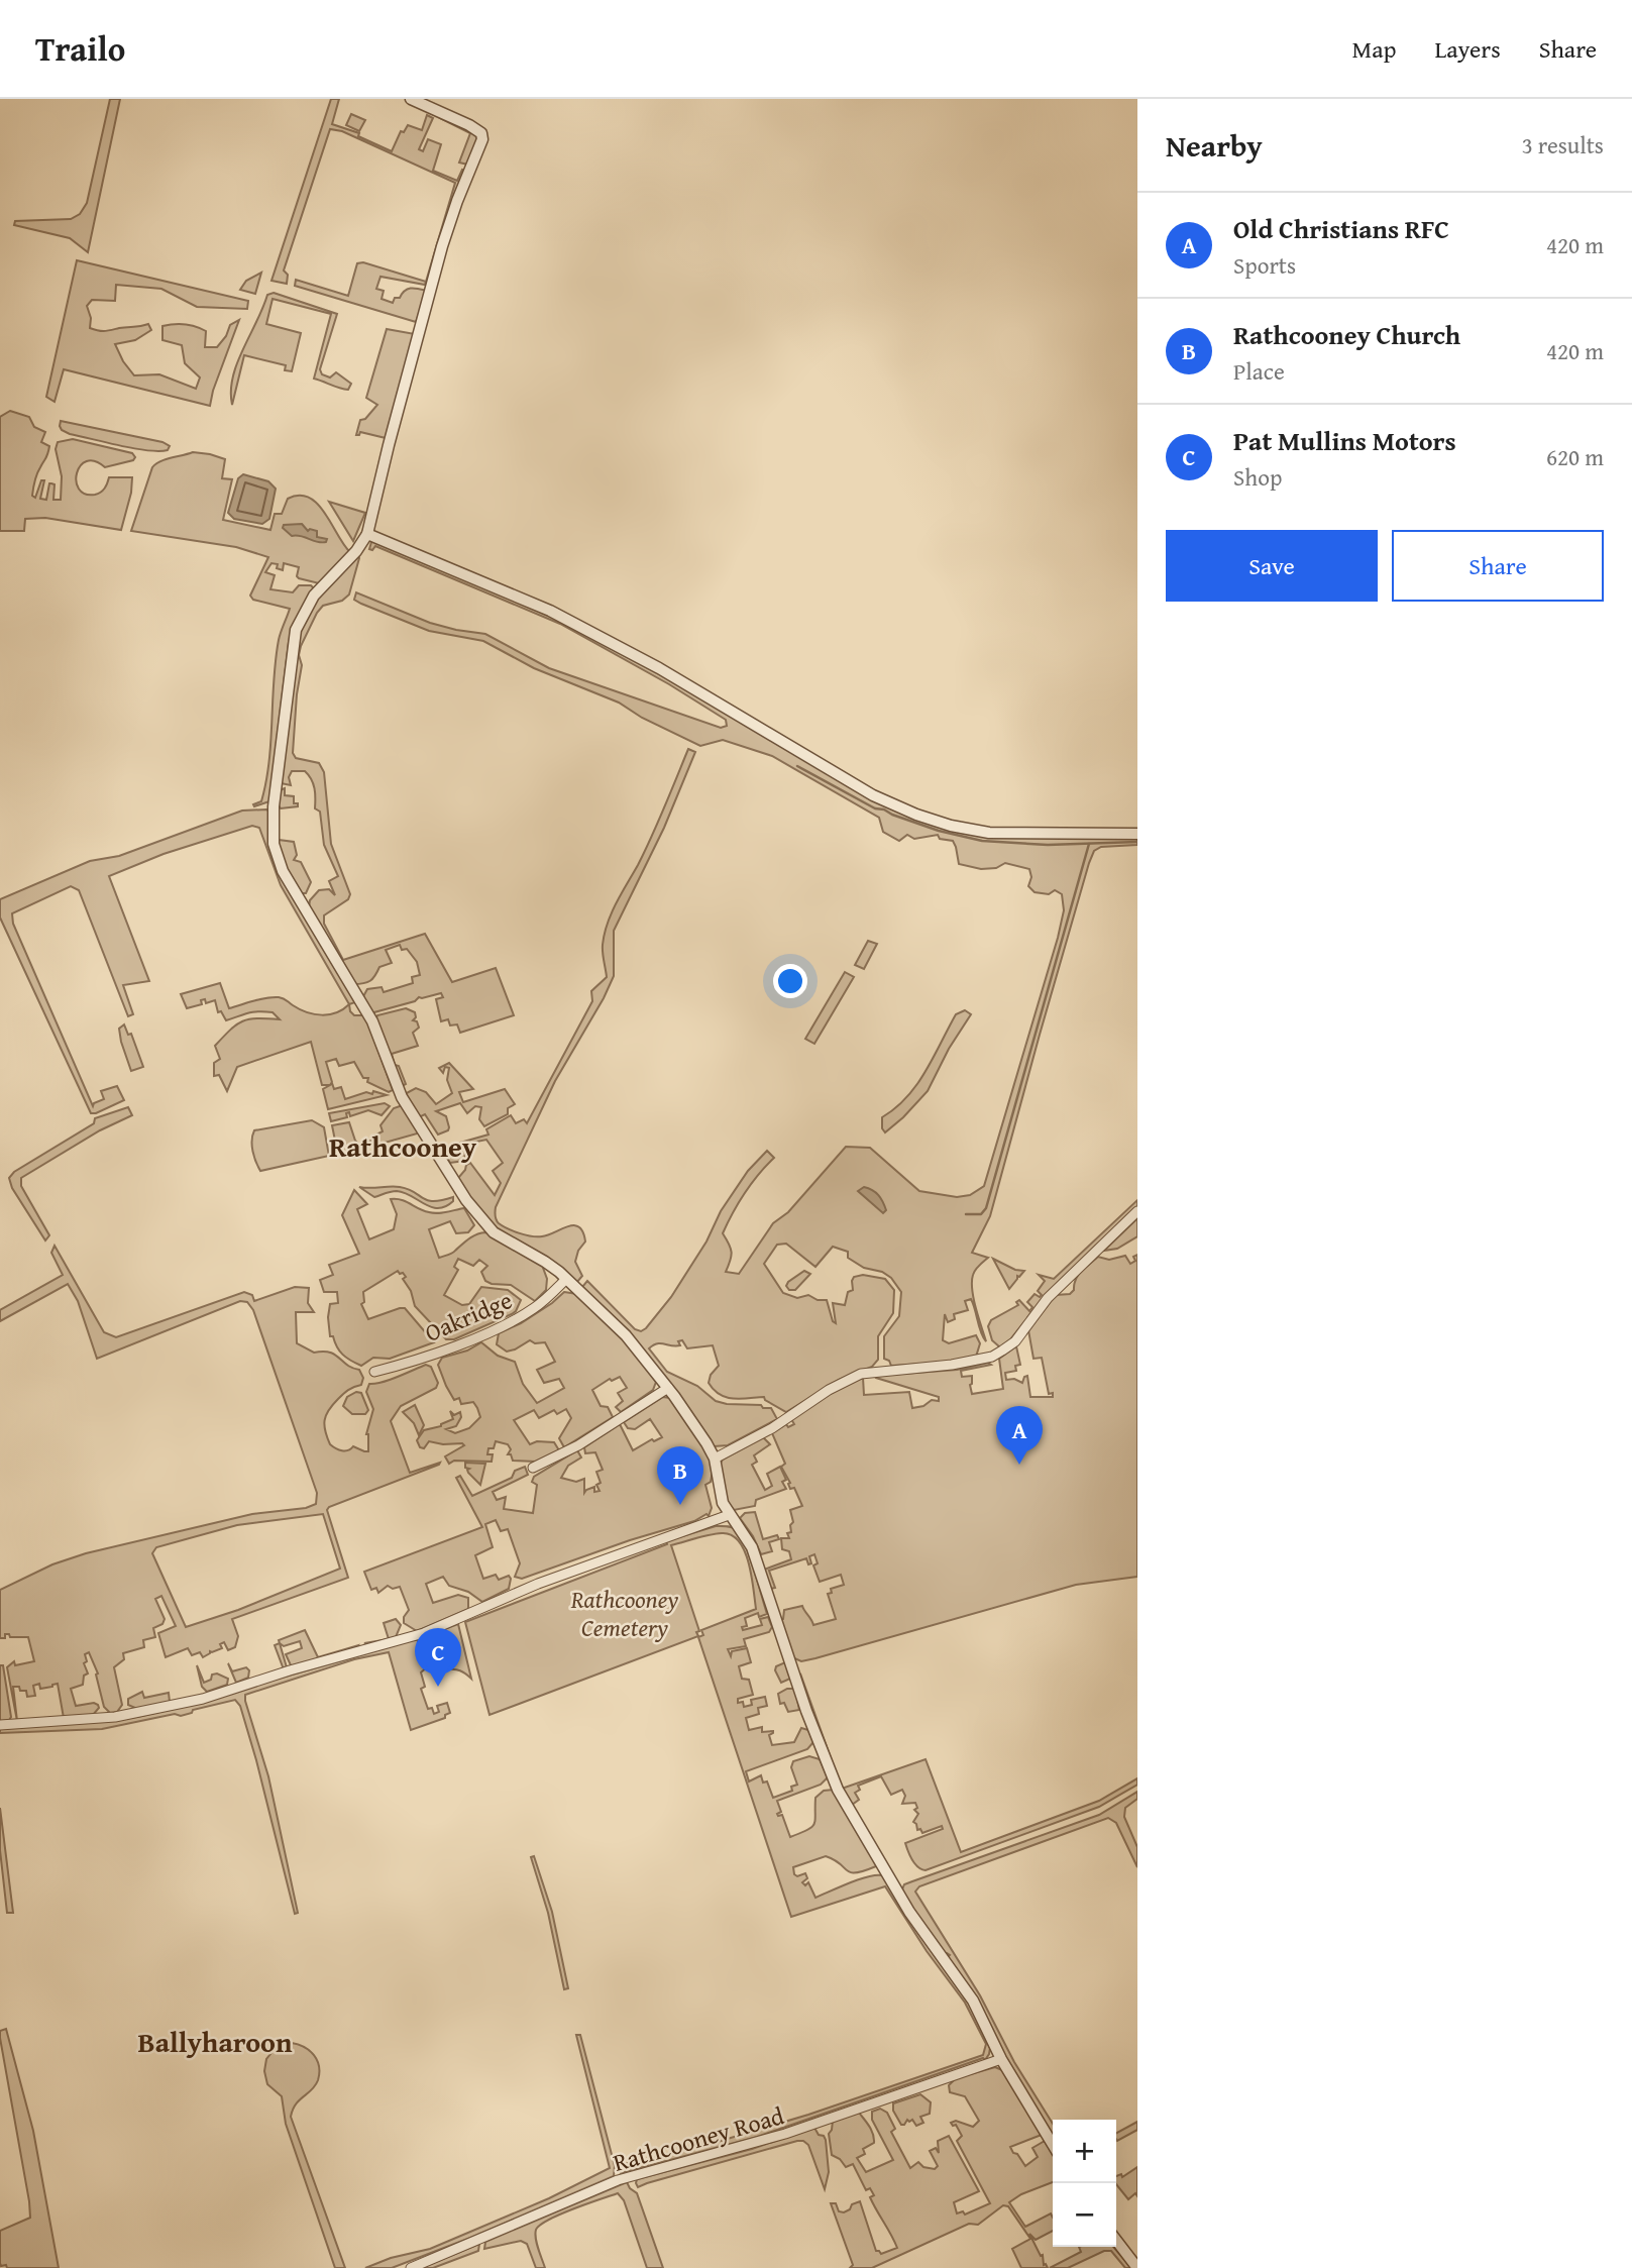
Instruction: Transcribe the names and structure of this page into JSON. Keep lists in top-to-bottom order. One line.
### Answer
{"streets":{"street":["Oakridge","Rathcooney Road"]},"districts":["Rathcooney","Ballyharoon"],"parks":["Rathcooney Cemetery"],"page":{"header":"Trailo","nav":["Map","Layers","Share"],"heading":["Nearby","3 results"],"list":[{"mark":"A","name":"Old Christians RFC","note":"Sports","value":"420 m"},{"mark":"B","name":"Rathcooney Church","note":"Place","value":"420 m"},{"mark":"C","name":"Pat Mullins Motors","note":"Shop","value":"620 m"}],"buttons":["Save","Share"],"pins":["A","B","C"],"map_buttons":["+","−"]}}
